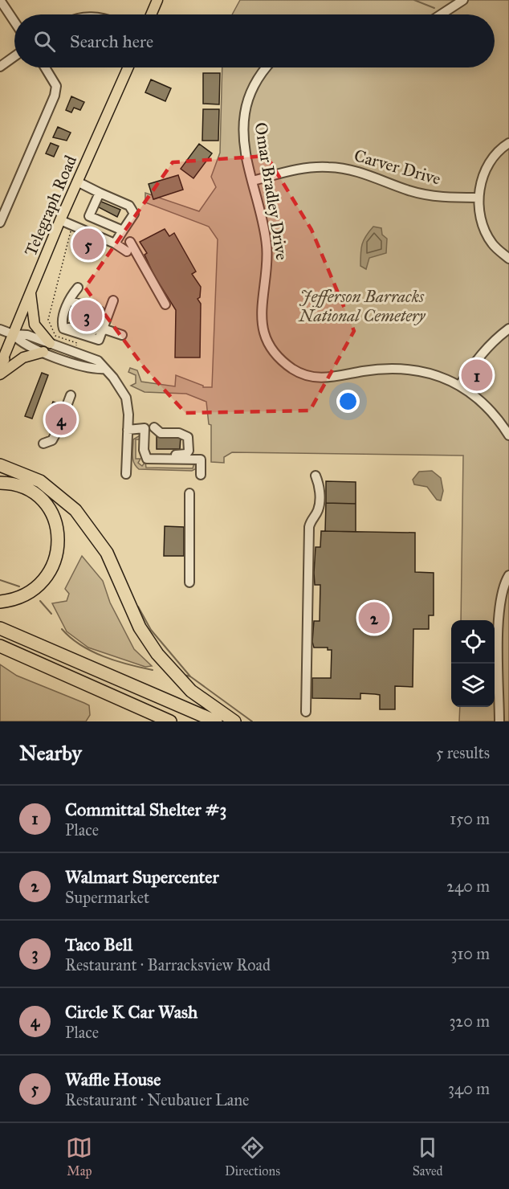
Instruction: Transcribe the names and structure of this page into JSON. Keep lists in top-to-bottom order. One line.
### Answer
{"streets":{"main road":["Telegraph Road"],"street":["Carver Drive","Omar Bradley Drive"]},"crossings":[["Carver Drive","Omar Bradley Drive"]],"parks":["Jefferson Barracks National Cemetery"],"page":{"search":"Search here","pins":["5","3","1","4","2"],"heading":["Nearby","5 results"],"list":[{"mark":"1","name":"Committal Shelter #3","note":"Place","value":"150 m"},{"mark":"2","name":"Walmart Supercenter","note":"Supermarket","value":"240 m"},{"mark":"3","name":"Taco Bell","note":"Restaurant · Barracksview Road","value":"310 m"},{"mark":"4","name":"Circle K Car Wash","note":"Place","value":"320 m"},{"mark":"5","name":"Waffle House","note":"Restaurant · Neubauer Lane","value":"340 m"}],"nav":["Map","Directions","Saved"]}}
